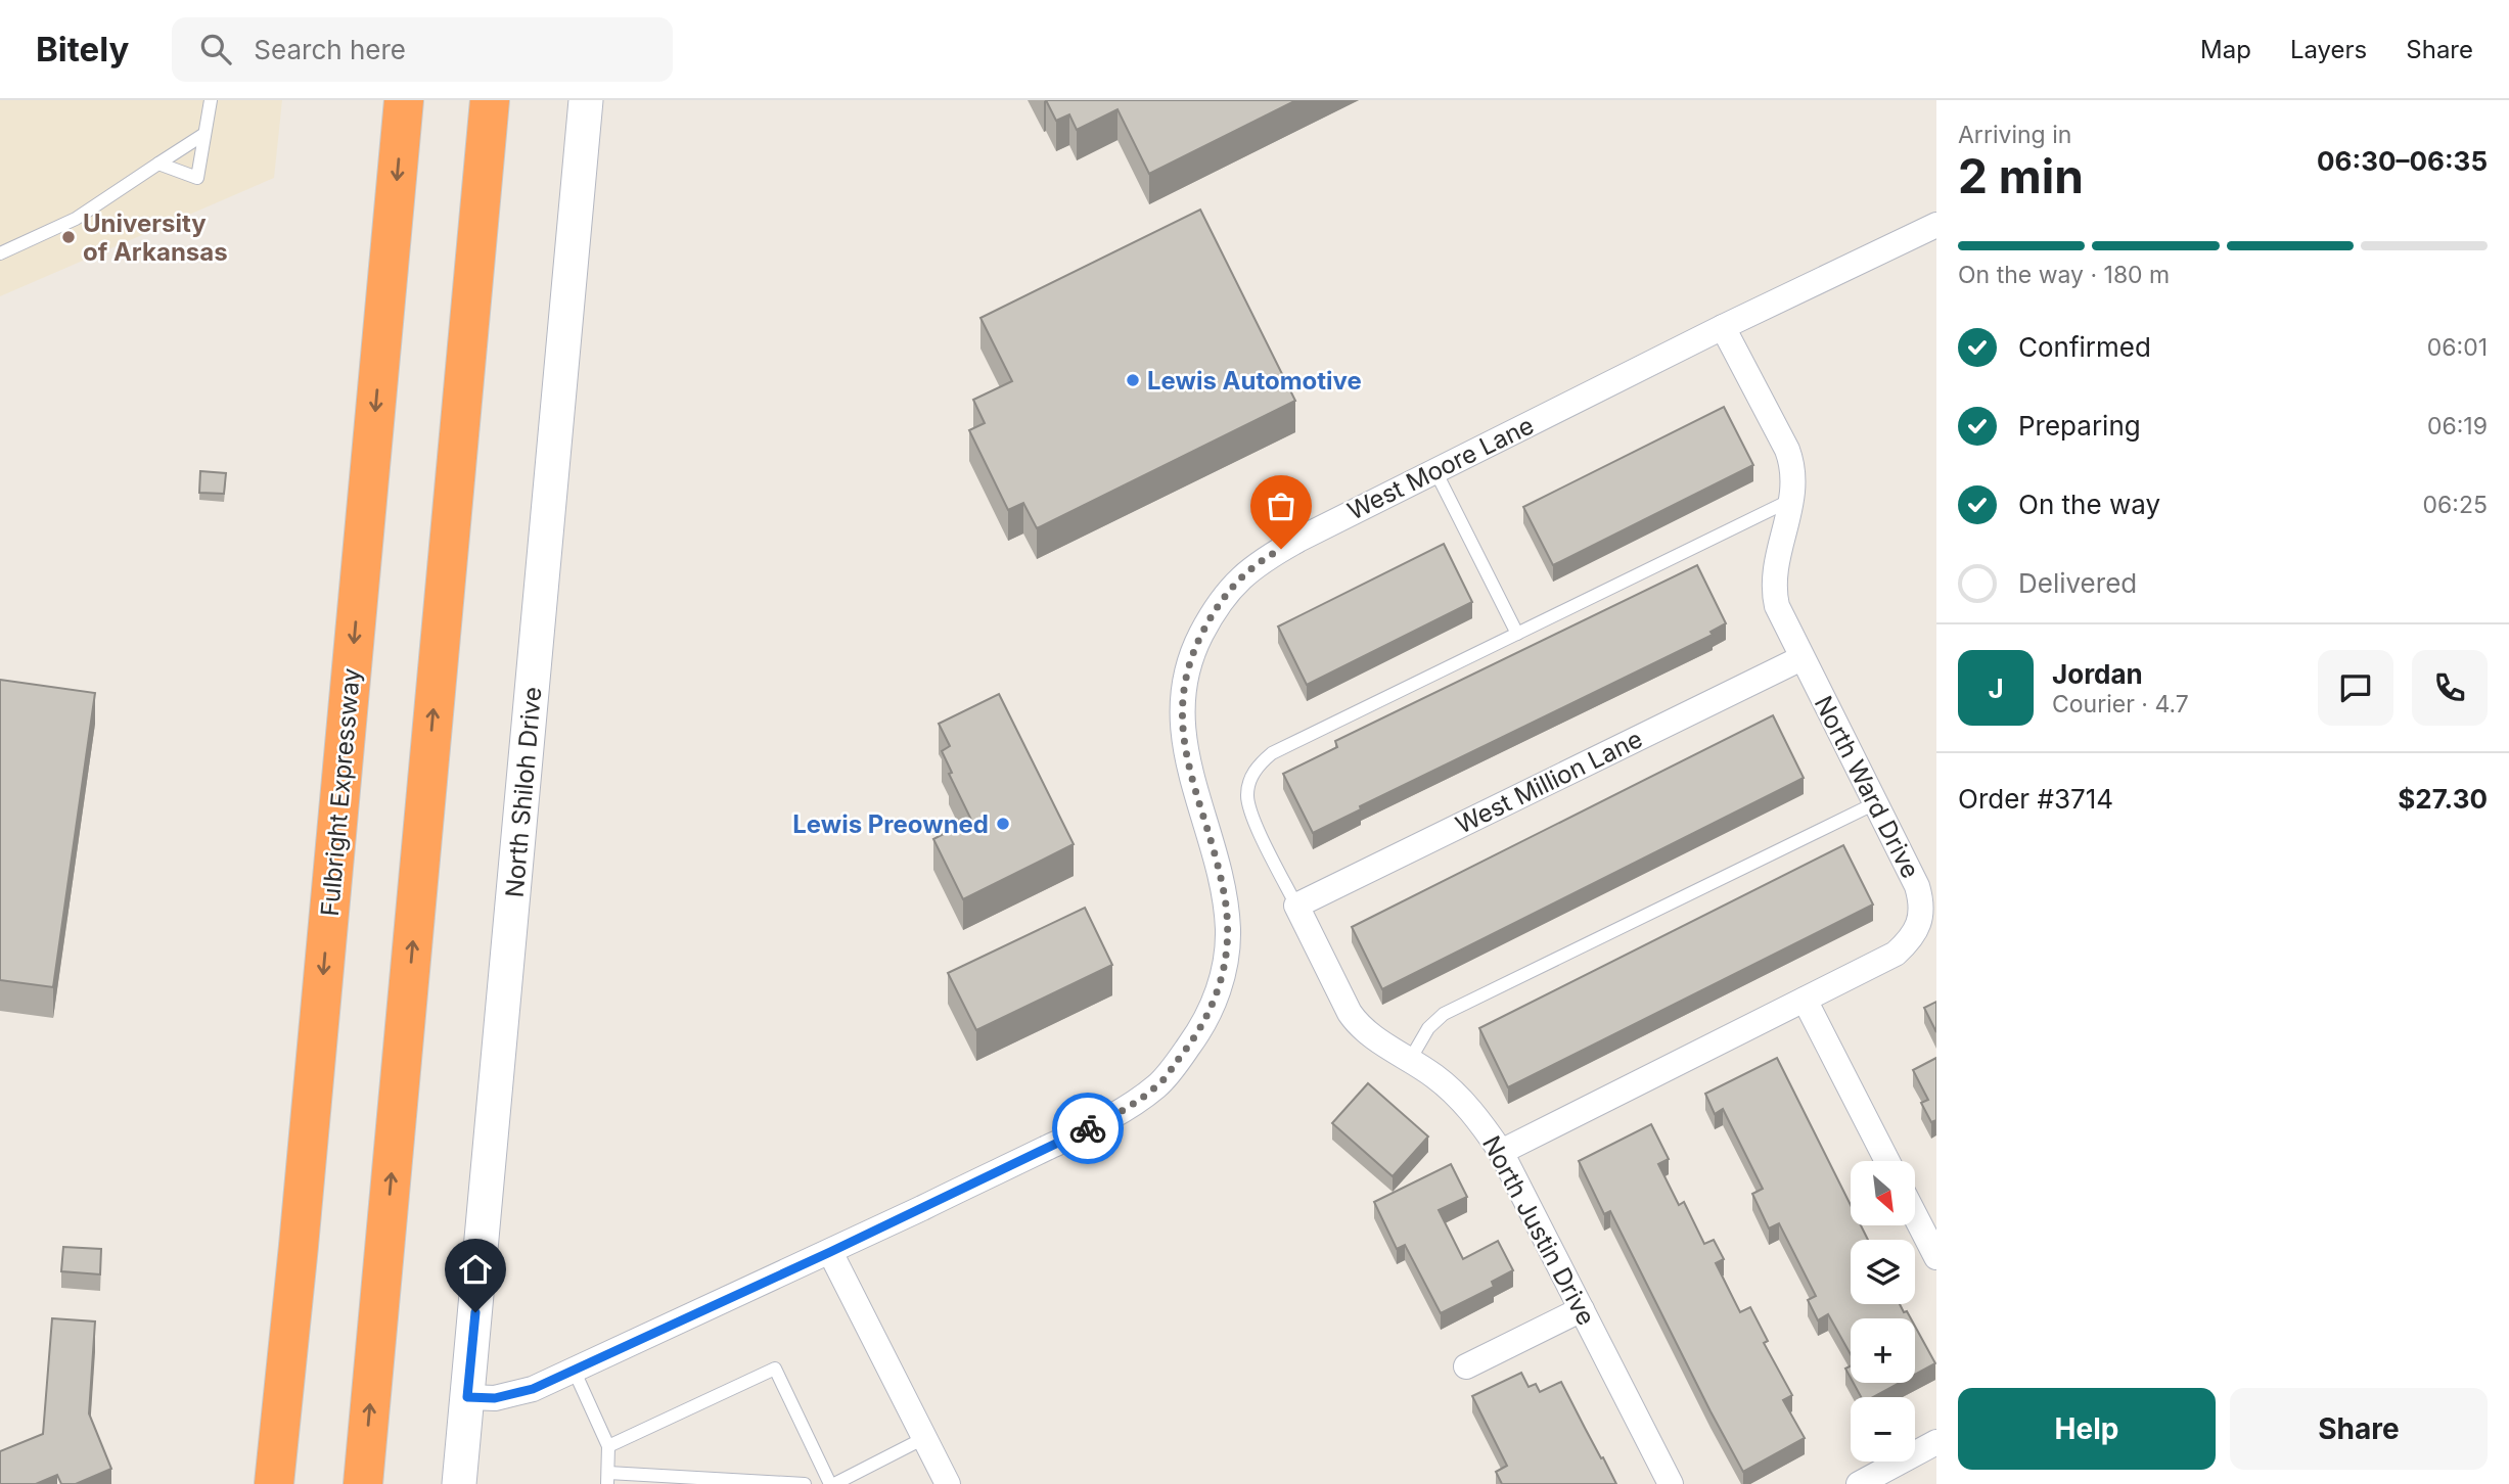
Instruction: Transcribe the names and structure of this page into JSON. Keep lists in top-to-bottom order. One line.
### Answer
{"streets":{"highway":["Fulbright Expressway"],"street":["West Moore Lane","West Million Lane","North Ward Drive","North Shiloh Drive","North Justin Drive"]},"crossings":[["West Moore Lane","North Ward Drive"],["West Moore Lane","North Shiloh Drive"],["West Million Lane","North Ward Drive"],["West Million Lane","North Justin Drive"],["North Ward Drive","North Justin Drive"]],"places":["University of Arkansas","Lewis Automotive","Lewis Preowned"],"north":"bottom right","page":{"header":"Bitely","search":"Search here","nav":["Map","Layers","Share"],"heading":["2 min","Arriving in","06:30–06:35"],"panel":["Jordan","Courier · 4.7","Order #3714","$27.30"],"bar":"On the way · 180 m","list":[["Confirmed","06:01"],["Preparing","06:19"],["On the way","06:25"],"Delivered"],"round":"J","map_buttons":["+","−"],"buttons":["Help","Share"]}}
